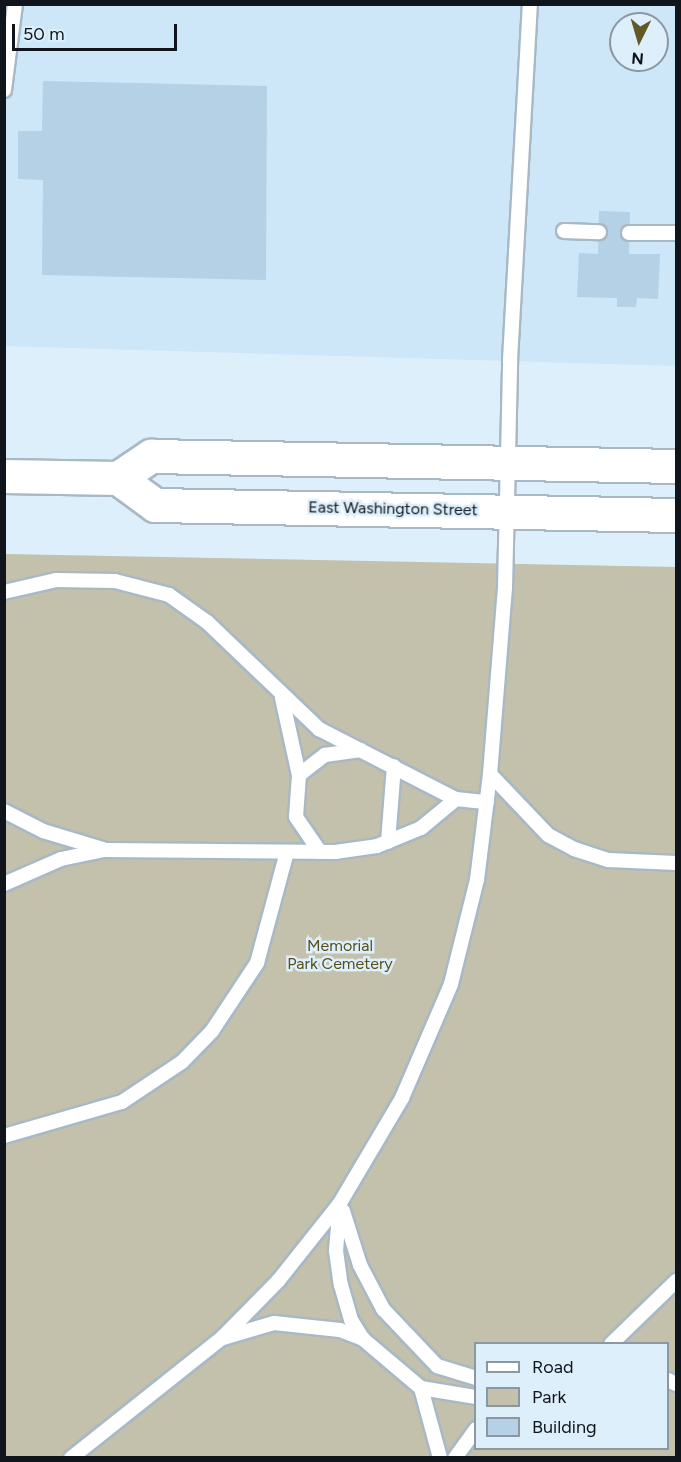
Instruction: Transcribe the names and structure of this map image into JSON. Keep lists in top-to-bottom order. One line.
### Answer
{"streets":{"main road":["East Washington Street"]},"parks":["Memorial Park Cemetery"],"legend":["Road","Park","Building"],"scale_bar":"50 m","north":"bottom"}
